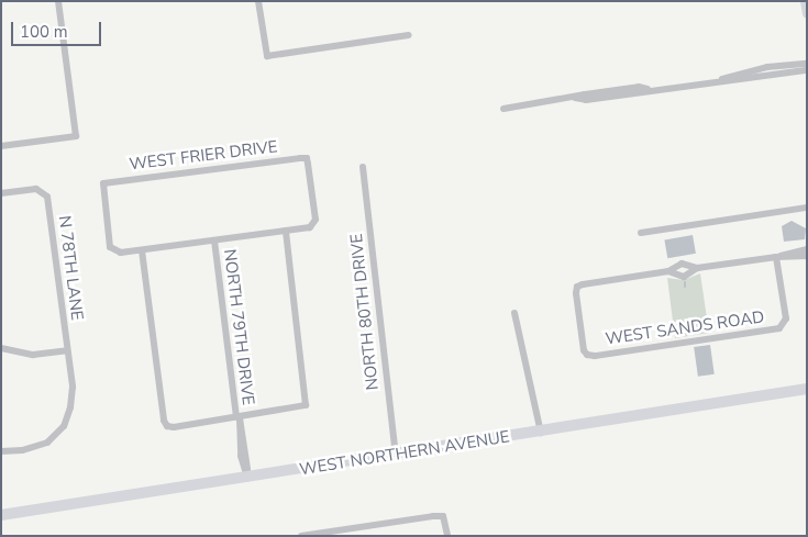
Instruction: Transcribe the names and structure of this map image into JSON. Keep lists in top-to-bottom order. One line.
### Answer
{"streets":{"main road":["WEST NORTHERN AVENUE"],"street":["WEST FRIER DRIVE","N 78TH LANE","NORTH 80TH DRIVE","NORTH 79TH DRIVE","WEST SANDS ROAD"]},"crossings":[["NORTH 80TH DRIVE","WEST NORTHERN AVENUE"],["NORTH 79TH DRIVE","WEST NORTHERN AVENUE"]],"scale_bar":"100 m"}
